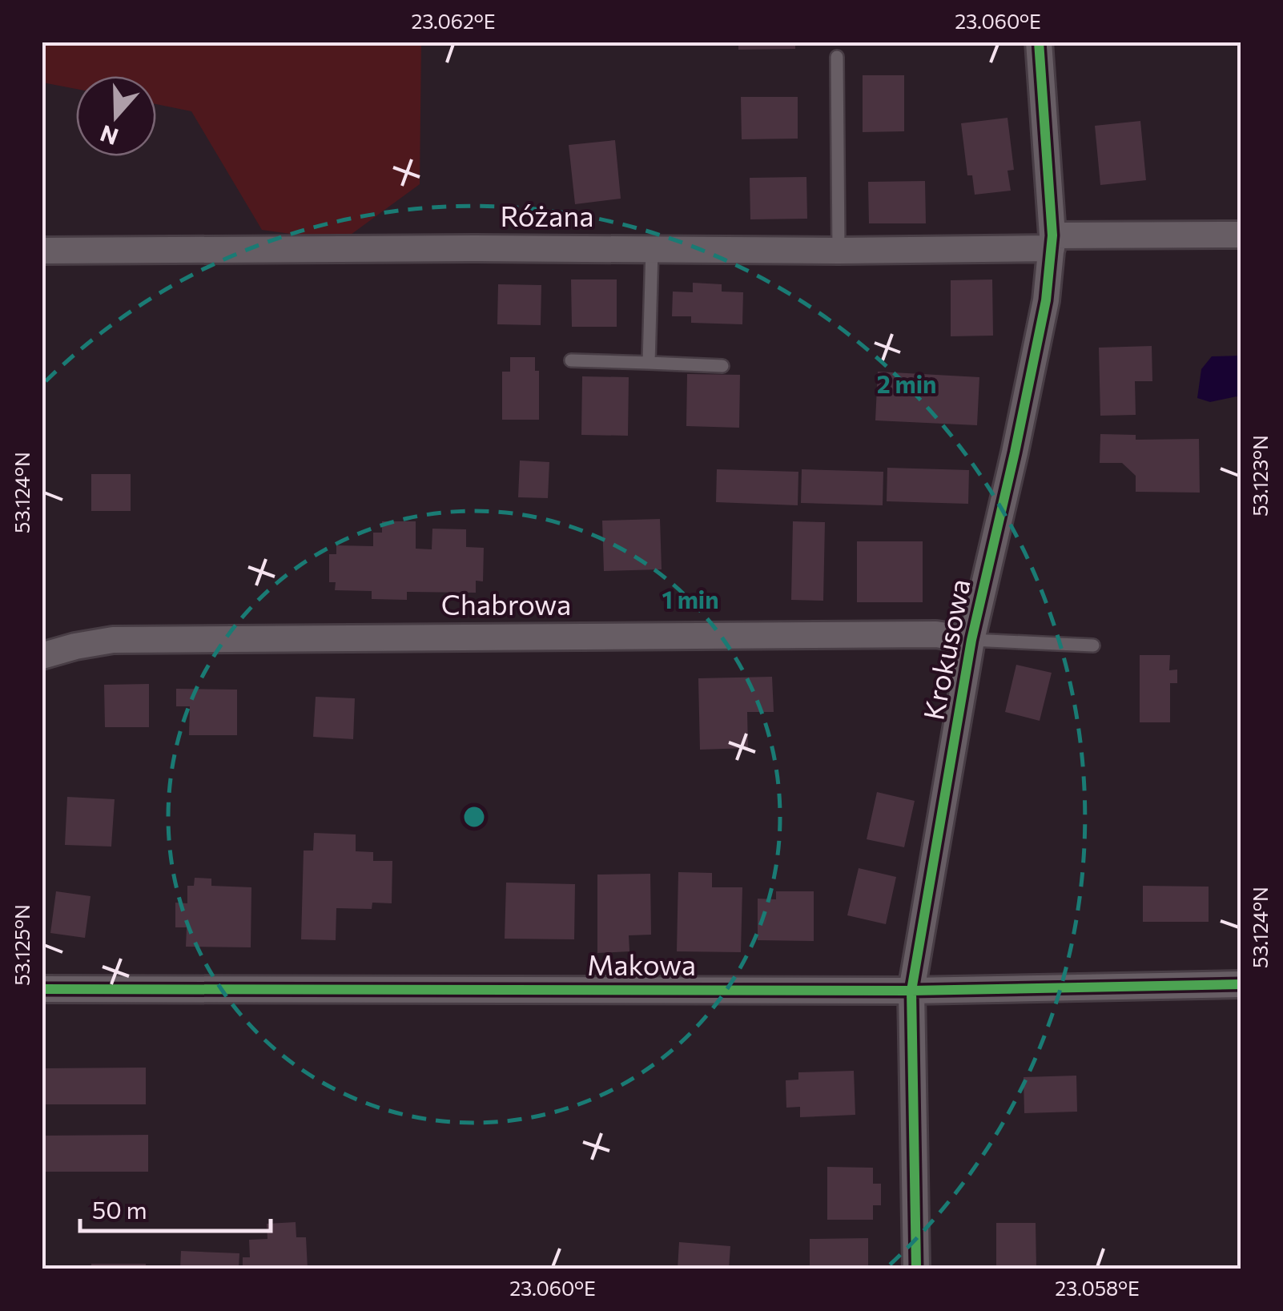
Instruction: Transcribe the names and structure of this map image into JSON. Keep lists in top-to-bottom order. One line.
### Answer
{"streets":{"street":["Różana","Chabrowa","Krokusowa","Makowa"]},"crossings":[["Różana","Krokusowa"],["Chabrowa","Krokusowa"],["Krokusowa","Makowa"]],"scale_bar":"50 m","north":"bottom","coordinates":["23.062°E","23.060°E","53.123°N","53.124°N","53.125°N","23.058°E"],"rings":["2 min","1 min"]}
